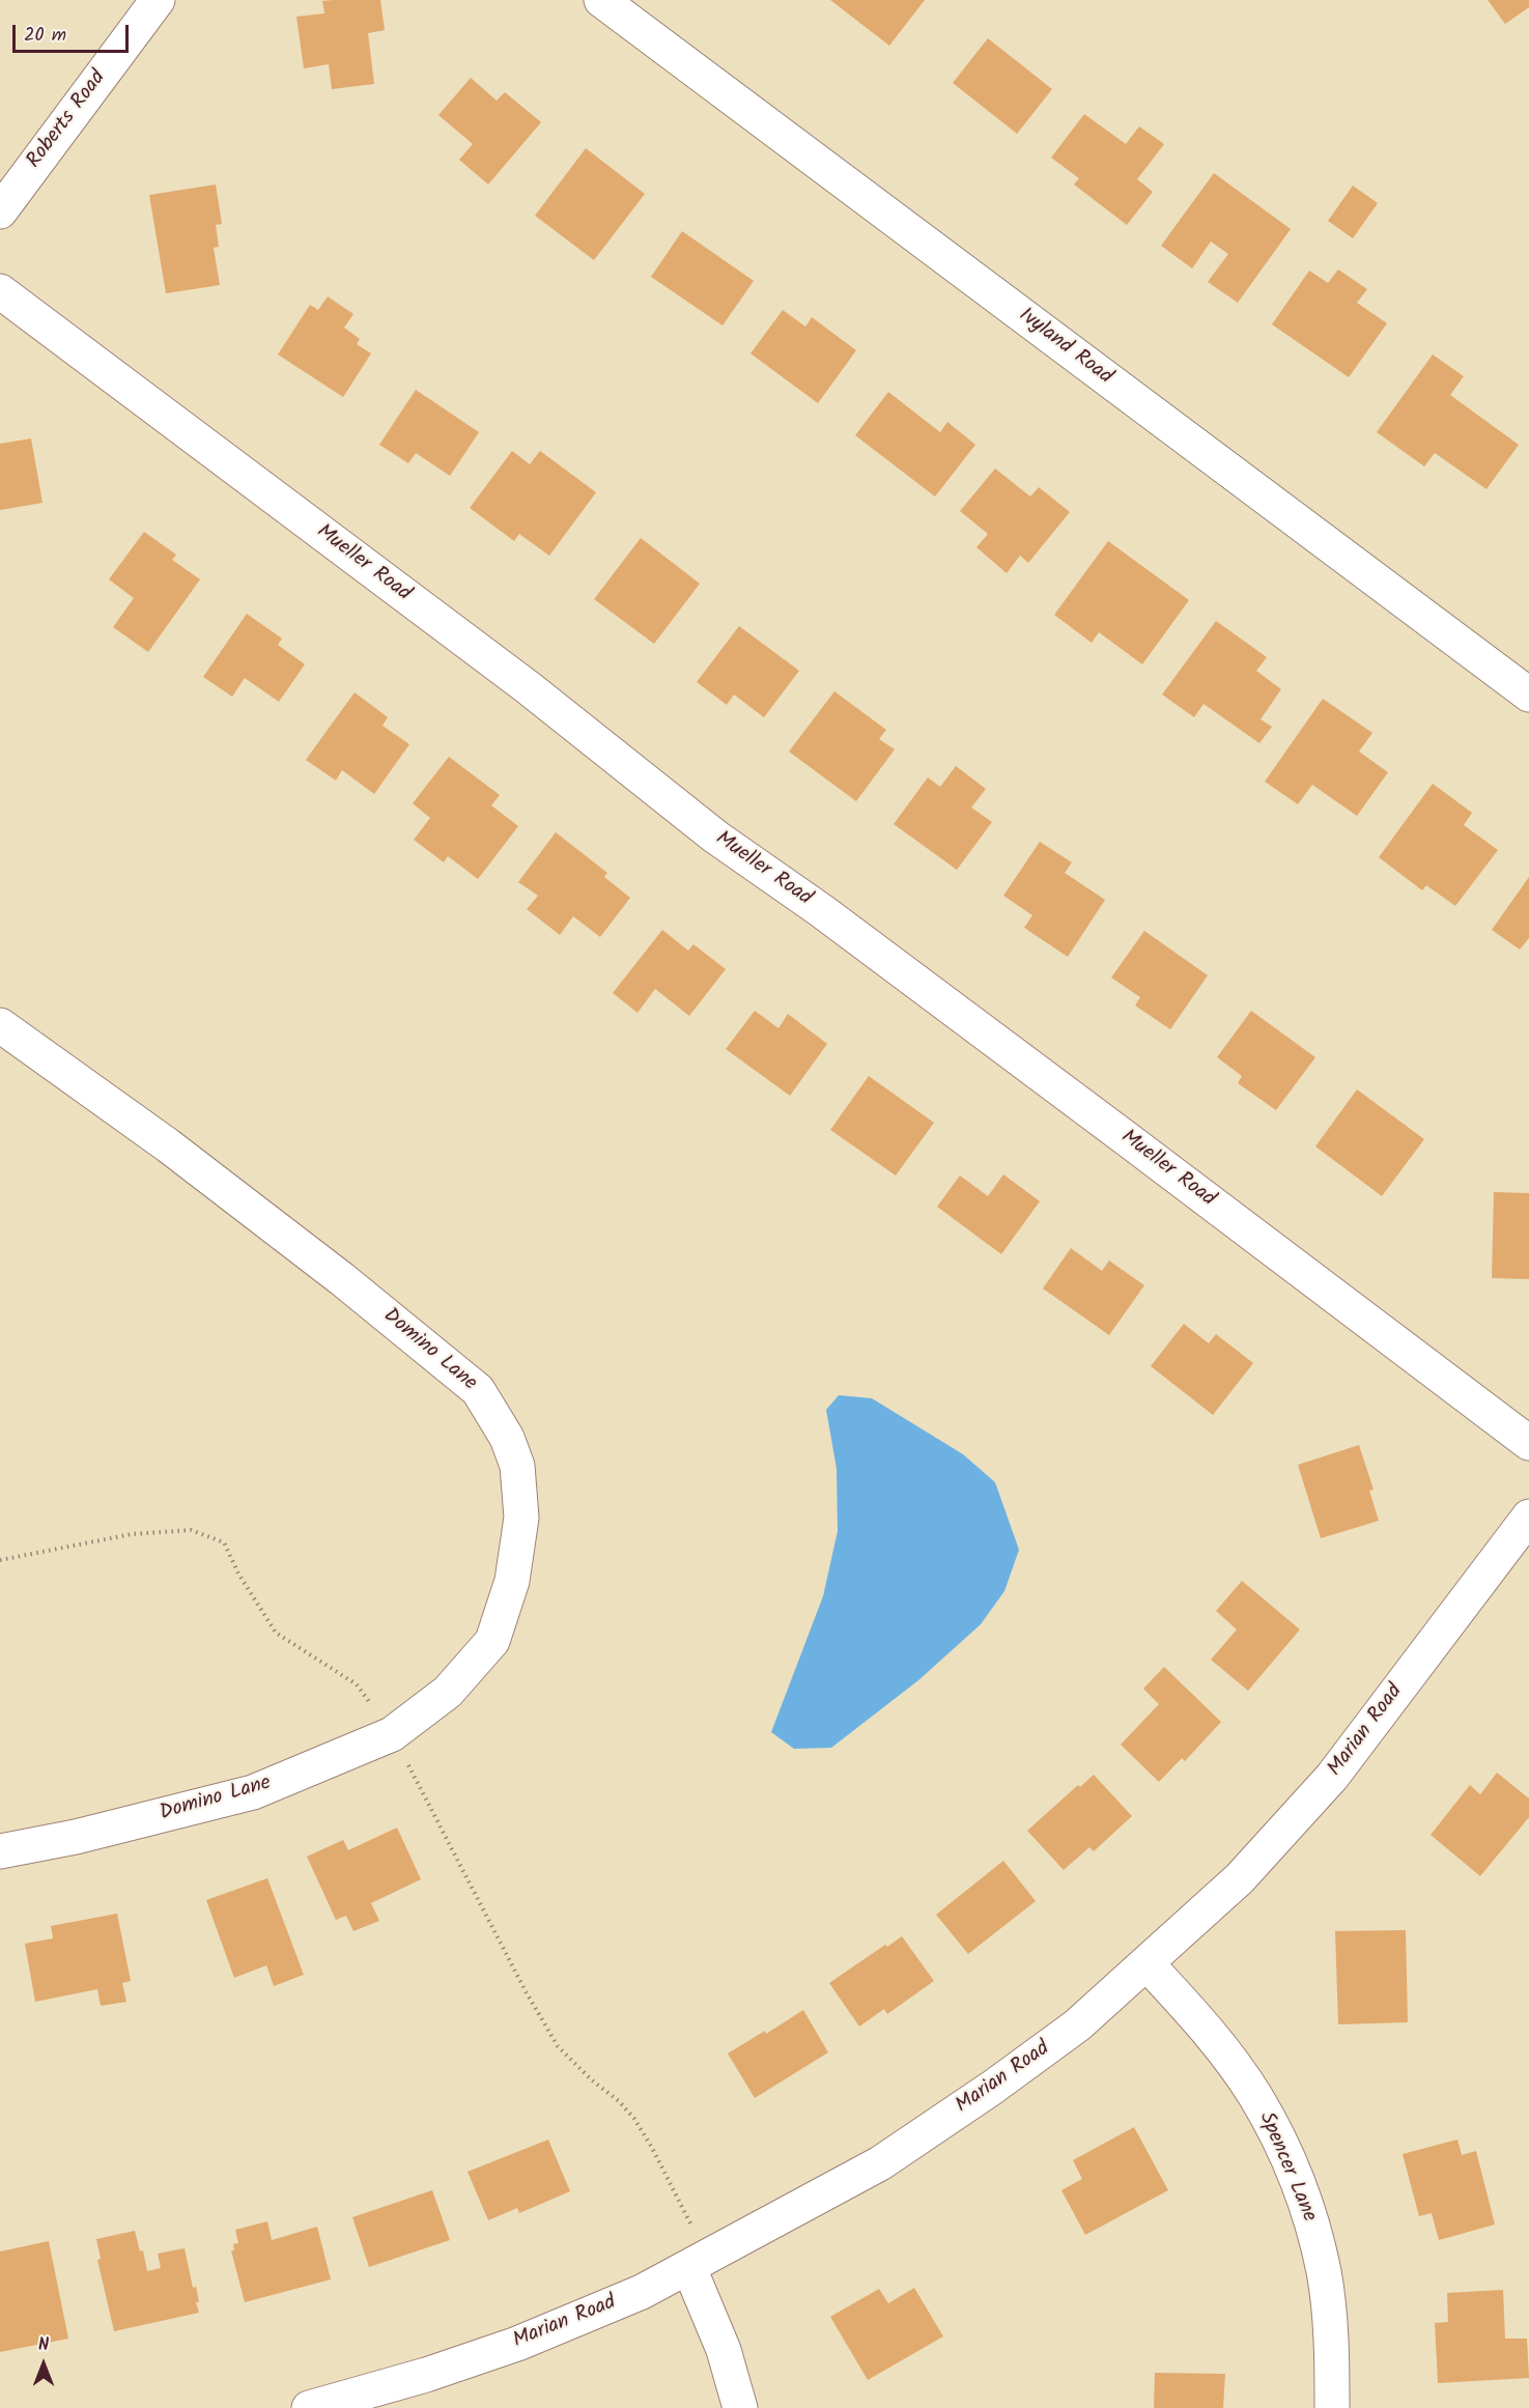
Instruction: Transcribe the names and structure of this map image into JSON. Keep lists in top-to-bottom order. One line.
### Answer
{"streets":{"street":["Roberts Road","Ivyland Road","Mueller Road","Domino Lane","Marian Road","Spencer Lane"]},"crossings":[["Marian Road","Spencer Lane"]],"scale_bar":"20 m","north":"top"}
